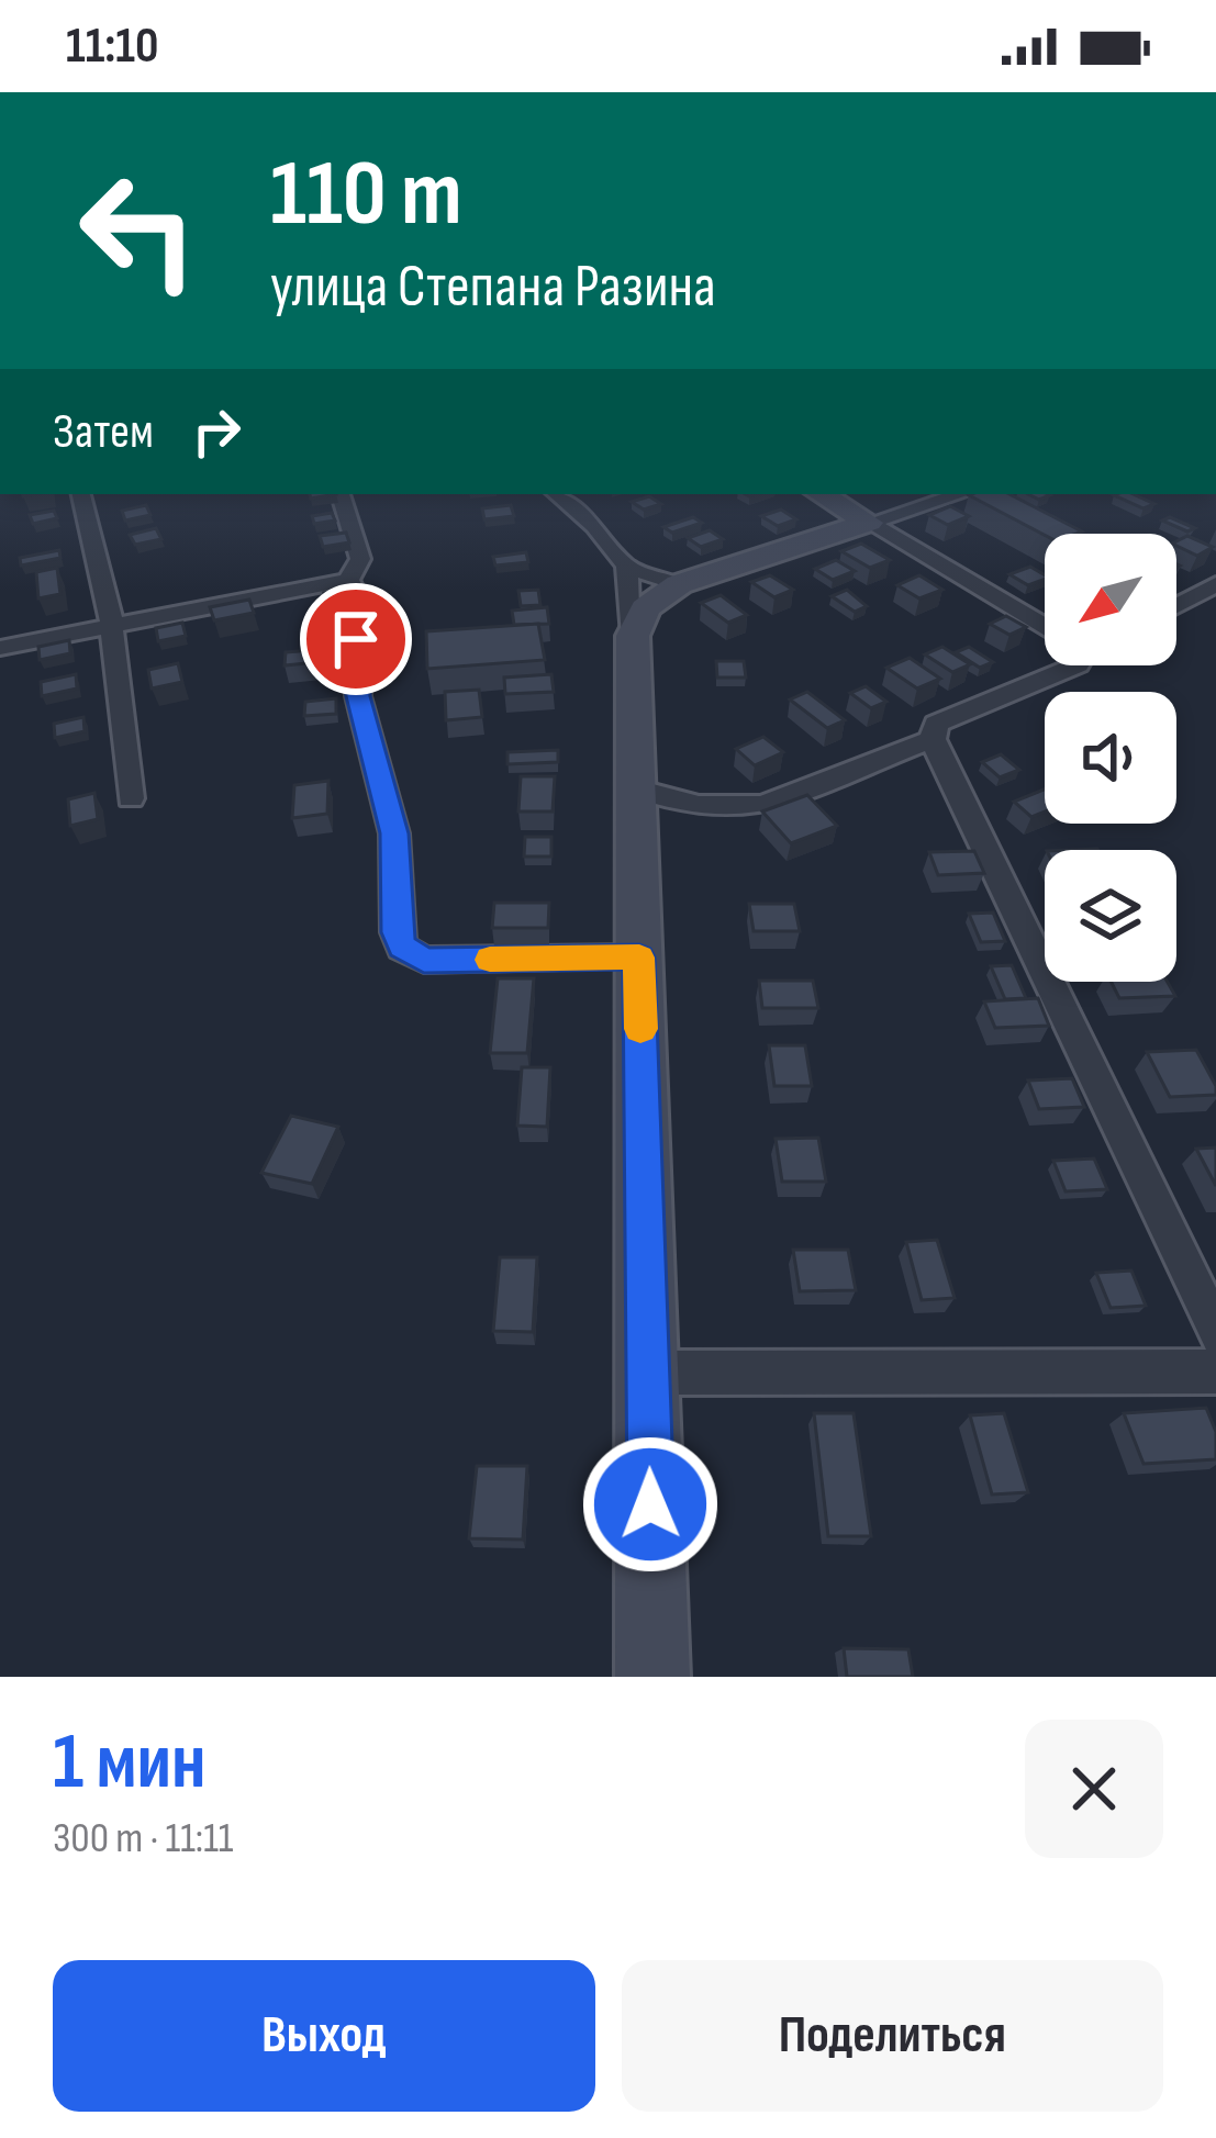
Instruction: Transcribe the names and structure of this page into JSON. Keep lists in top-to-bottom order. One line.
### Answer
{"north":"bottom left","page":{"status":"11:10","turn":["110 m","улица Степана Разина"],"then":"Затем","heading":["1 мин","300 m · 11:11"],"buttons":["Выход","Поделиться"]}}
